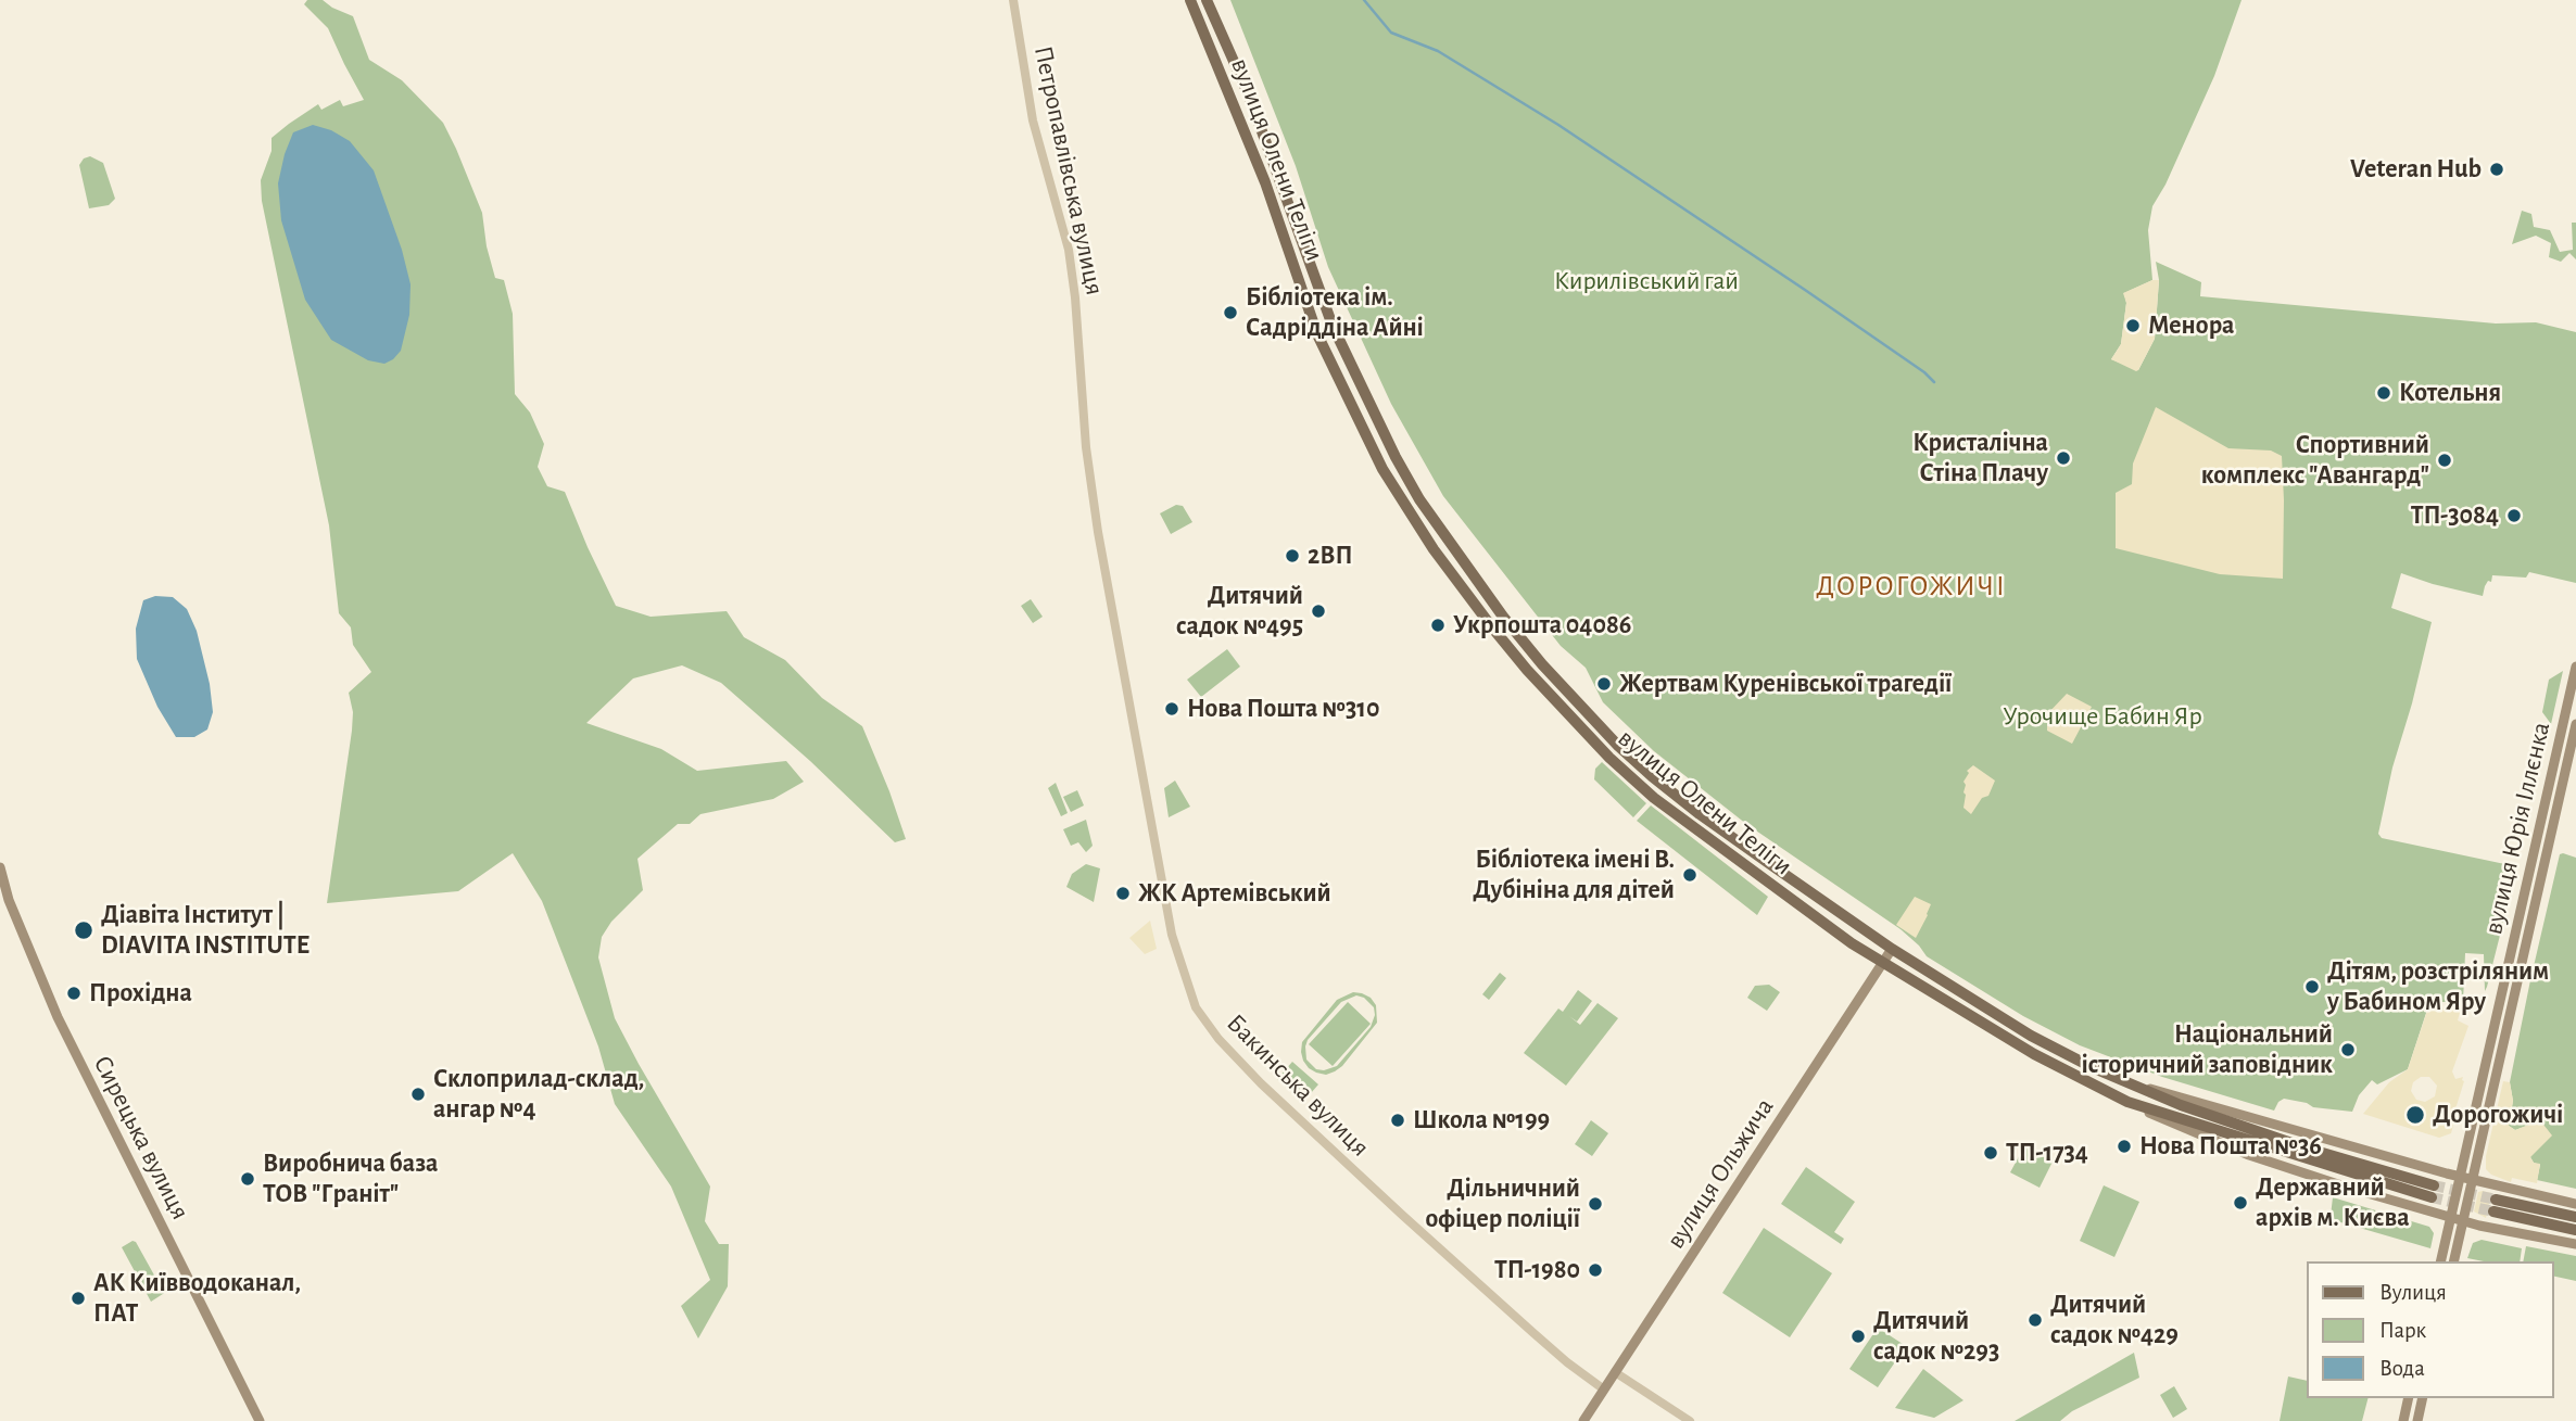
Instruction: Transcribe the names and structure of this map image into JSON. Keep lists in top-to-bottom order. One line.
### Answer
{"streets":{"main road":["вулиця Олени Теліги","вулиця Юрія Іллєнка","Сирецька вулиця","вулиця Ольжича"],"street":["Петропавлівська вулиця","Бакинська вулиця"]},"crossings":[["вулиця Олени Теліги","вулиця Юрія Іллєнка"],["вулиця Олени Теліги","вулиця Ольжича"],["Петропавлівська вулиця","Бакинська вулиця"],["Бакинська вулиця","вулиця Ольжича"]],"districts":["ДОРОГОЖИЧІ"],"parks":["Кирилівський гай","Урочище Бабин Яр"],"places":["Veteran Hub","Бібліотека ім. Садріддіна Айні","Менора","Котельня","Кристалічна Стіна Плачу","Спортивний комплекс \"Авангард\"","ТП-3084","2ВП","Дитячий садок №495","Укрпошта 04086","Жертвам Куренівської трагедії","Нова Пошта №310","Бібліотека імені В. Дубініна для дітей","ЖК Артемівський","Діавіта Інститут | DIAVITA INSTITUTE","Дітям, розстріляним у Бабином Яру","Прохідна","Національний історичний заповідник","Склоприлад-склад, ангар №4","Дорогожичі","Школа №199","Нова Пошта №36","ТП-1734","Виробнича база ТОВ \"Граніт\"","Державний архів м. Києва","Дільничний офіцер поліції","ТП-1980","АК Київводоканал, ПАТ","Дитячий садок №429","Дитячий садок №293"],"legend":["Вулиця","Парк","Вода"]}
